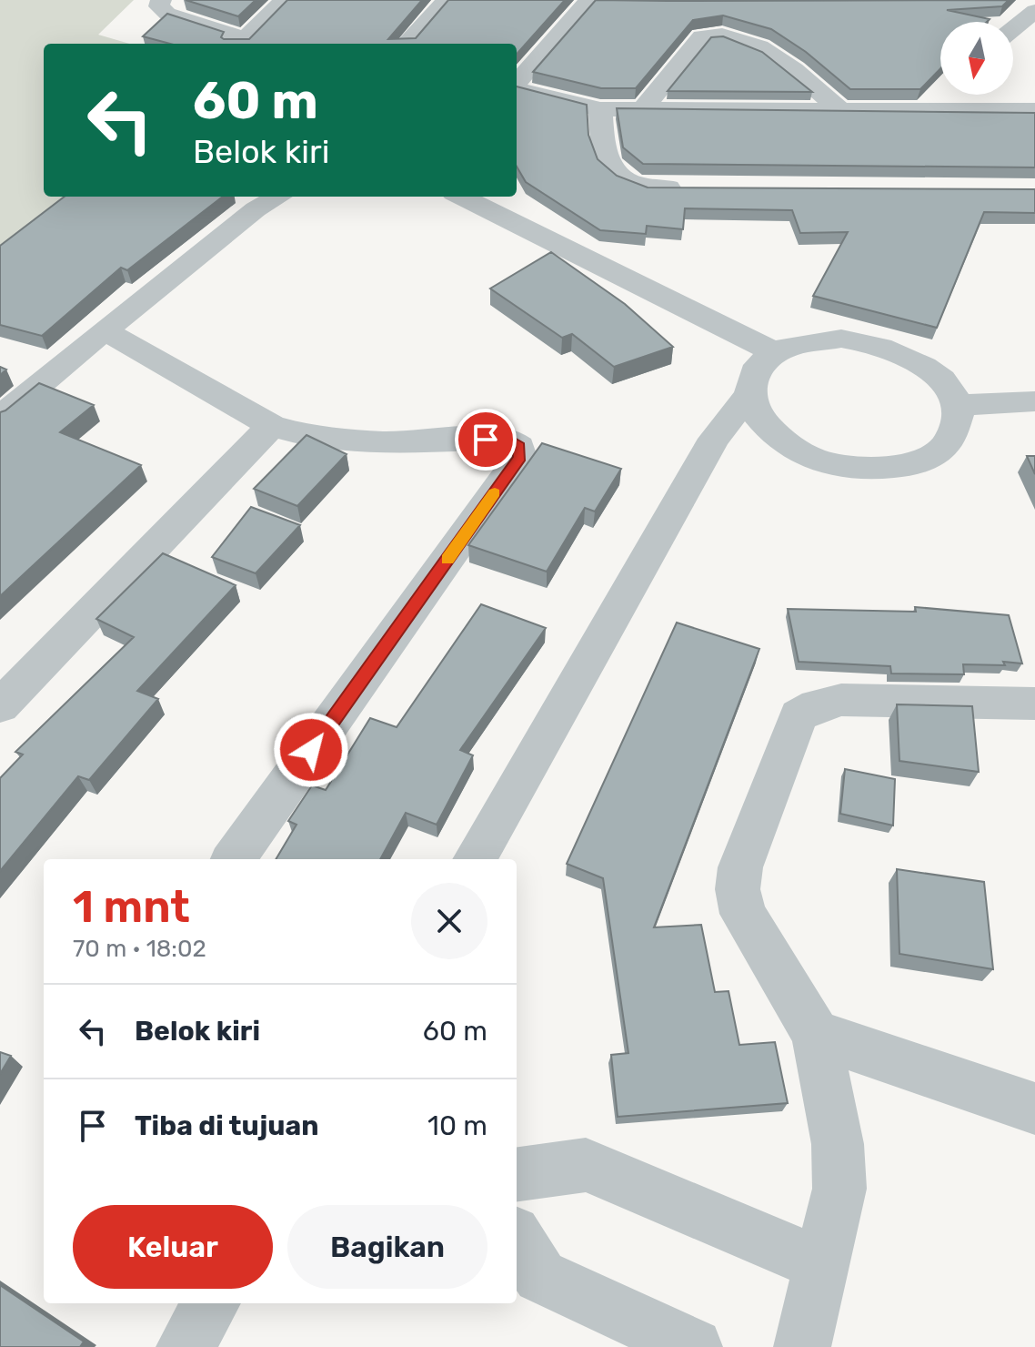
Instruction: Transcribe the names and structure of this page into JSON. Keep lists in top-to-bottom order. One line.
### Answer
{"north":"bottom","page":{"turn":["60 m","Belok kiri"],"heading":["1 mnt","70 m · 18:02"],"list":[{"name":"Belok kiri","value":"60 m"},{"name":"Tiba di tujuan","value":"10 m"}],"buttons":["Keluar","Bagikan"]}}
